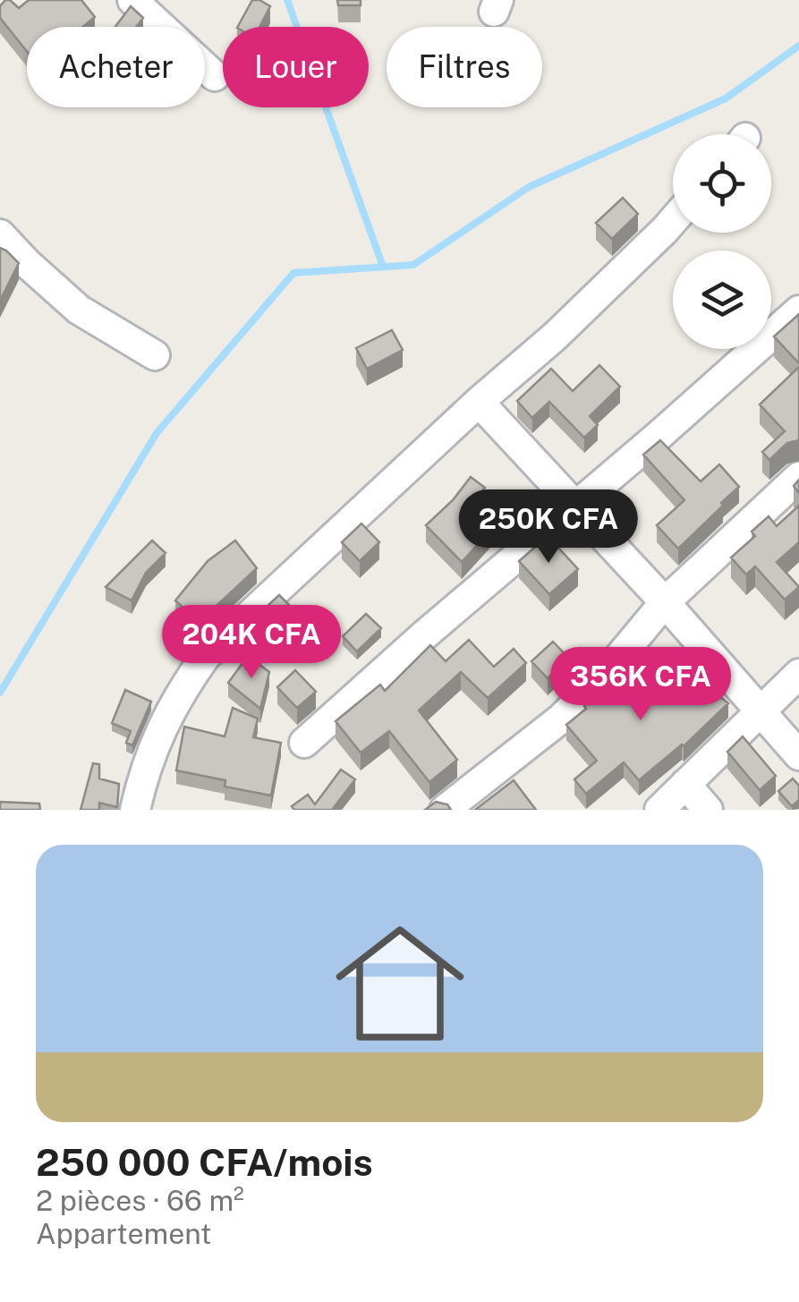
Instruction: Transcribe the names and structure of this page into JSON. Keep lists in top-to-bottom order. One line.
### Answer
{"page":{"chip":["Acheter","Louer","Filtres"],"price":["250K CFA","204K CFA","356K CFA"],"list":[{"name":"250 000 CFA/mois","note":"2 pièces · 66 m² · Appartement"}]}}
